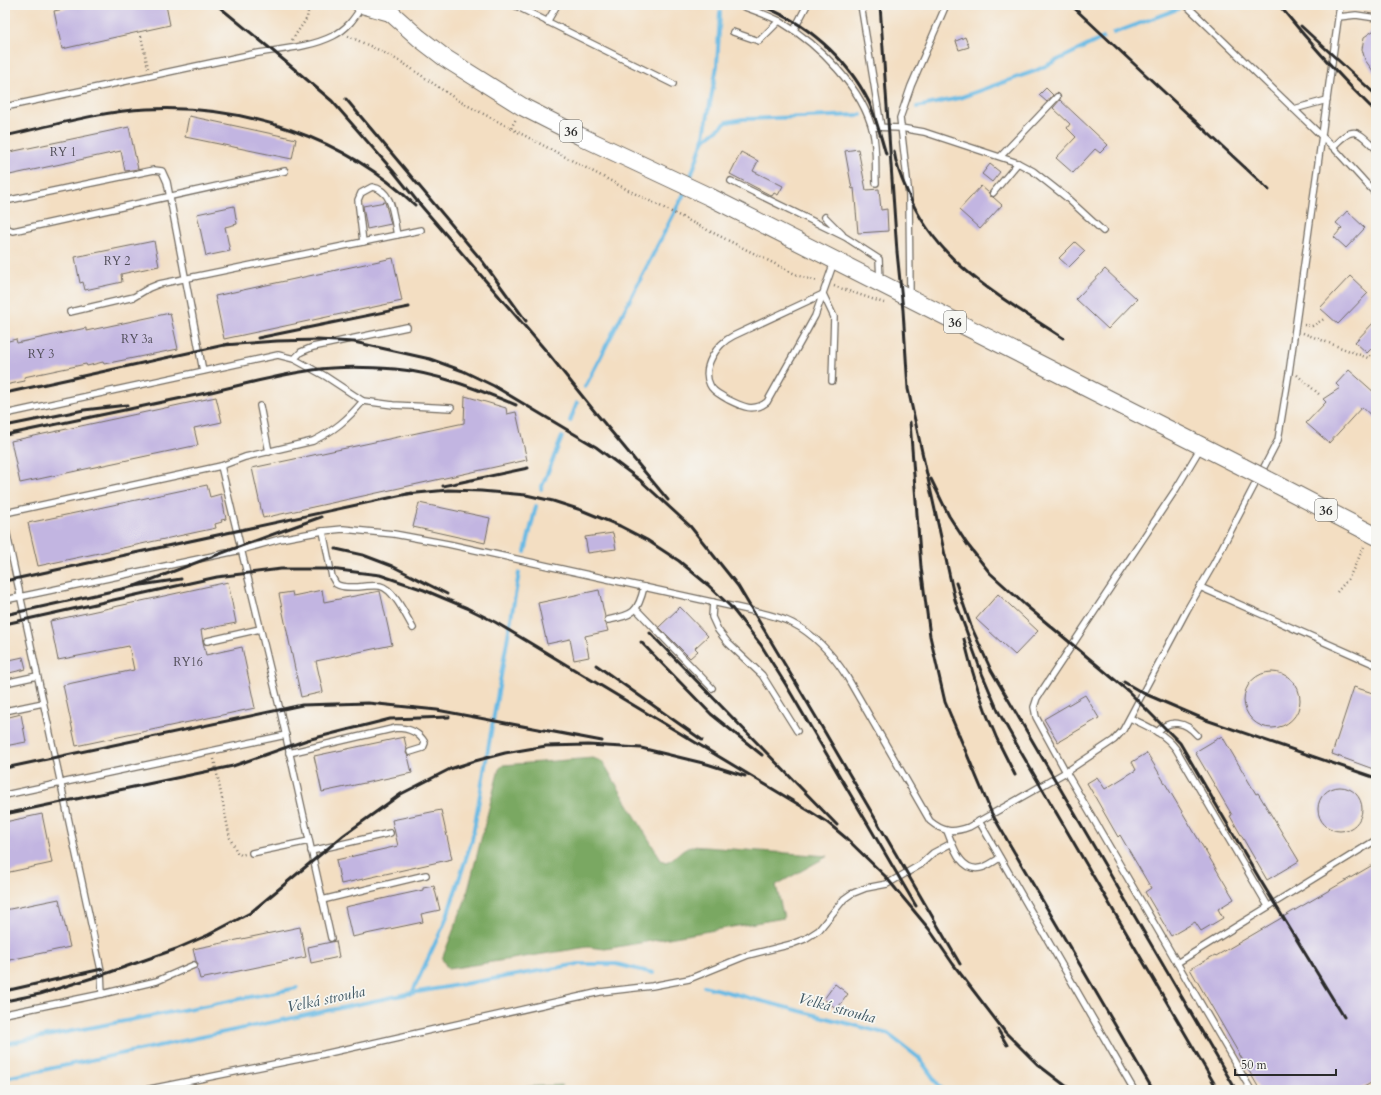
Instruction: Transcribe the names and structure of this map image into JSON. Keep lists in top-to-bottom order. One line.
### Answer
{"streets":{"main road":["36"]},"water":["Velká strouha"],"house_numbers":["RY 1","RY 2","RY 3a","RY 3","RY16"],"scale_bar":"50 m"}
